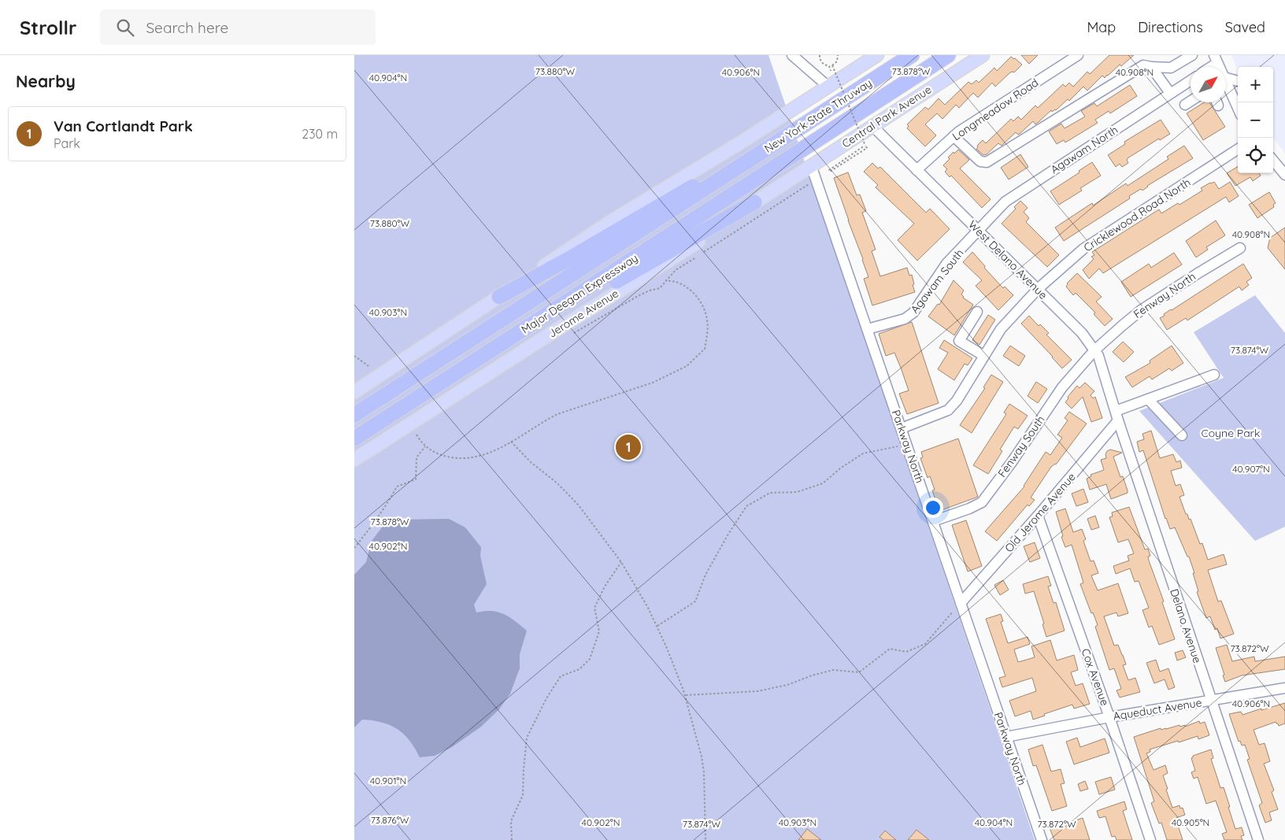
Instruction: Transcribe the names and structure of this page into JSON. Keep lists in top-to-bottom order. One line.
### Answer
{"streets":{"highway":["New York State Thruway","Major Deegan Expressway"],"main road":["Central Park Avenue","Jerome Avenue"],"street":["Longmeadow Road","Agawam North","Cricklewood Road North","West Delano Avenue","Agawam South","Fenway North","Parkway North","Fenway South","Old Jerome Avenue","Delano Avenue","Cox Avenue","Aqueduct Avenue"]},"crossings":[["Longmeadow Road","West Delano Avenue"],["New York State Thruway","Major Deegan Expressway"],["Central Park Avenue","West Delano Avenue"],["Central Park Avenue","Jerome Avenue"],["Central Park Avenue","Parkway North"],["Agawam North","West Delano Avenue"],["Agawam North","Agawam South"],["Cricklewood Road North","West Delano Avenue"],["Cricklewood Road North","Parkway North"],["West Delano Avenue","Agawam South"],["West Delano Avenue","Fenway North"],["West Delano Avenue","Fenway South"],["West Delano Avenue","Old Jerome Avenue"],["West Delano Avenue","Delano Avenue"],["Agawam South","Parkway North"],["Fenway North","Fenway South"],["Jerome Avenue","Parkway North"],["Parkway North","Fenway South"],["Parkway North","Old Jerome Avenue"],["Parkway North","Aqueduct Avenue"],["Old Jerome Avenue","Delano Avenue"],["Old Jerome Avenue","Cox Avenue"],["Delano Avenue","Aqueduct Avenue"],["Cox Avenue","Aqueduct Avenue"]],"parks":["Coyne Park"],"north":"top right","page":{"header":"Strollr","search":"Search here","nav":["Map","Directions","Saved"],"heading":"Nearby","map_buttons":["+","−"],"list":[{"mark":"1","name":"Van Cortlandt Park","note":"Park","value":"230 m"}],"pins":"1"},"coordinates":["73.880°W","73.878°W","40.906°N","40.908°N","40.904°N","40.903°N","73.874°W","40.907°N","40.902°N","73.872°W","40.901°N","73.876°W","40.905°N"]}
